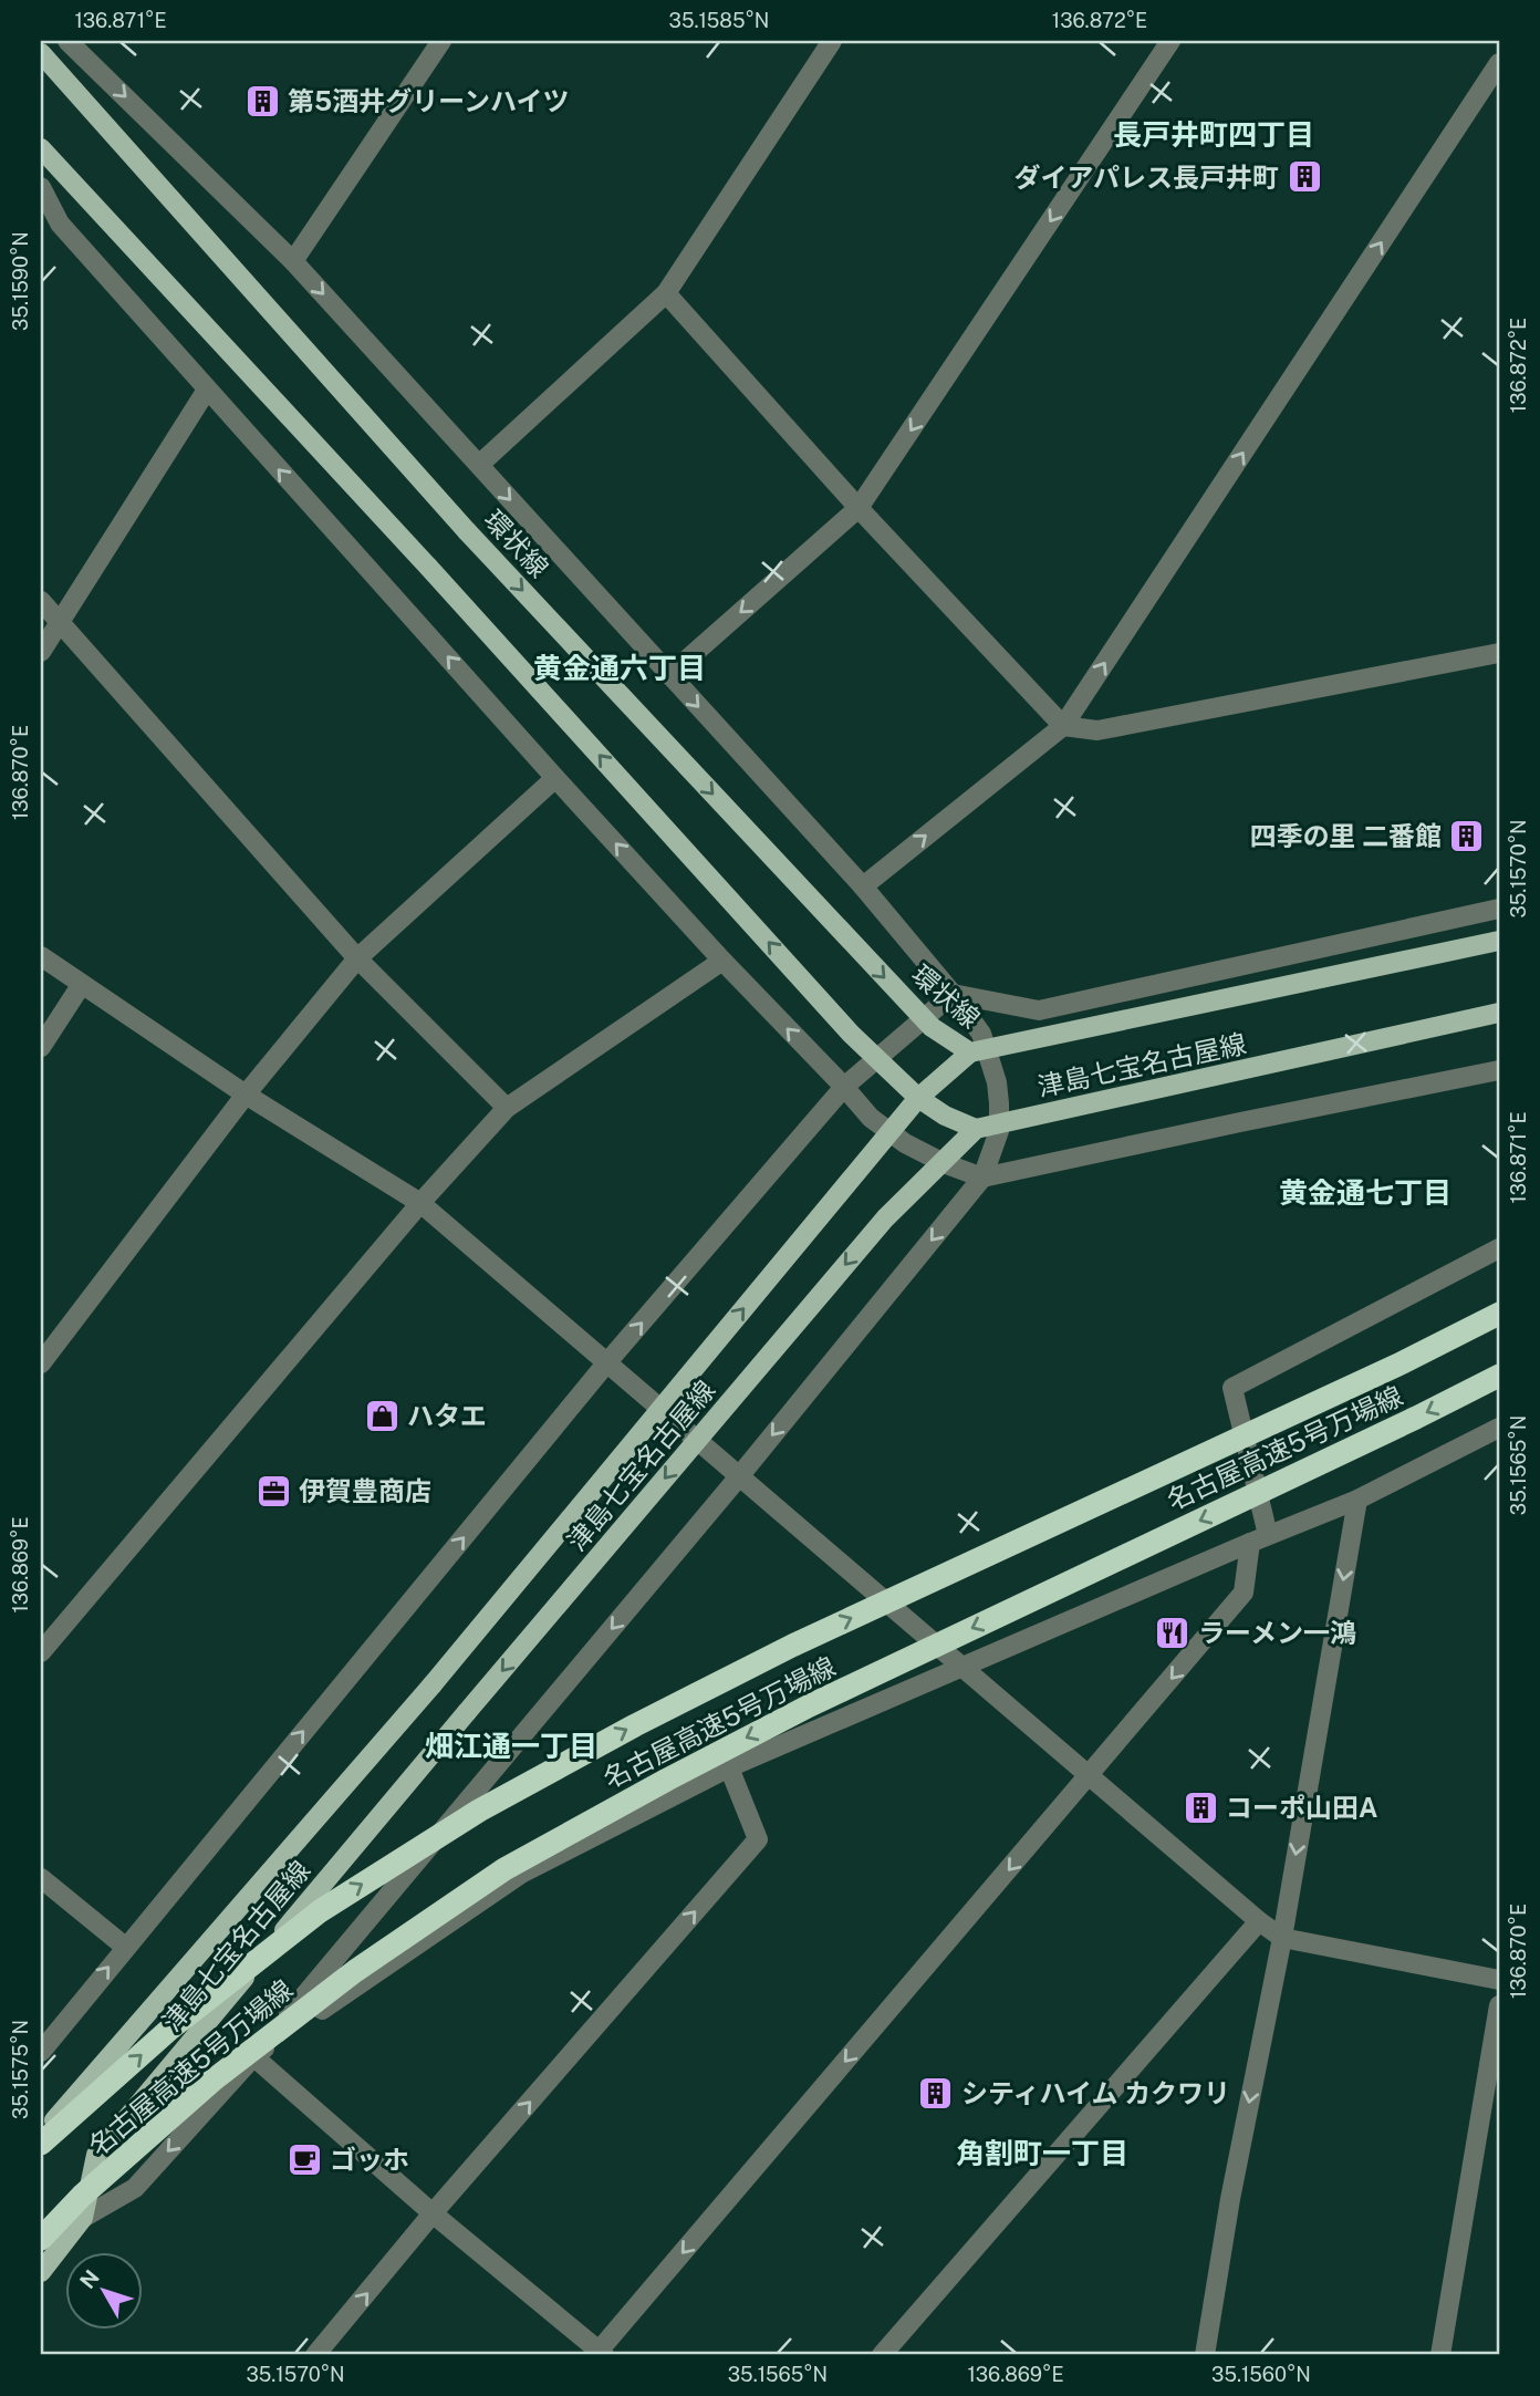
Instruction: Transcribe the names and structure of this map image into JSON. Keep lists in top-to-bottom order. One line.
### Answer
{"streets":{"highway":["名古屋高速5号万場線"],"main road":["環状線","津島七宝名古屋線"]},"crossings":[["環状線","津島七宝名古屋線"]],"districts":["長戸井町四丁目","黄金通六丁目","黄金通七丁目","畑江通一丁目","角割町一丁目"],"places":{"building":["第5酒井グリーンハイツ","ダイアパレス長戸井町","四季の里 二番館","コーポ山田A","シティハイム カクワリ"],"shop":["ハタエ"],"office":["伊賀豊商店"],"restaurant":["ラーメン一鴻"],"cafe":["ゴッホ"]},"north":"top left","coordinates":["136.871°E","35.1585°N","136.872°E","35.1590°N","136.870°E","35.1570°N","35.1565°N","136.869°E","35.1575°N","35.1560°N"]}
